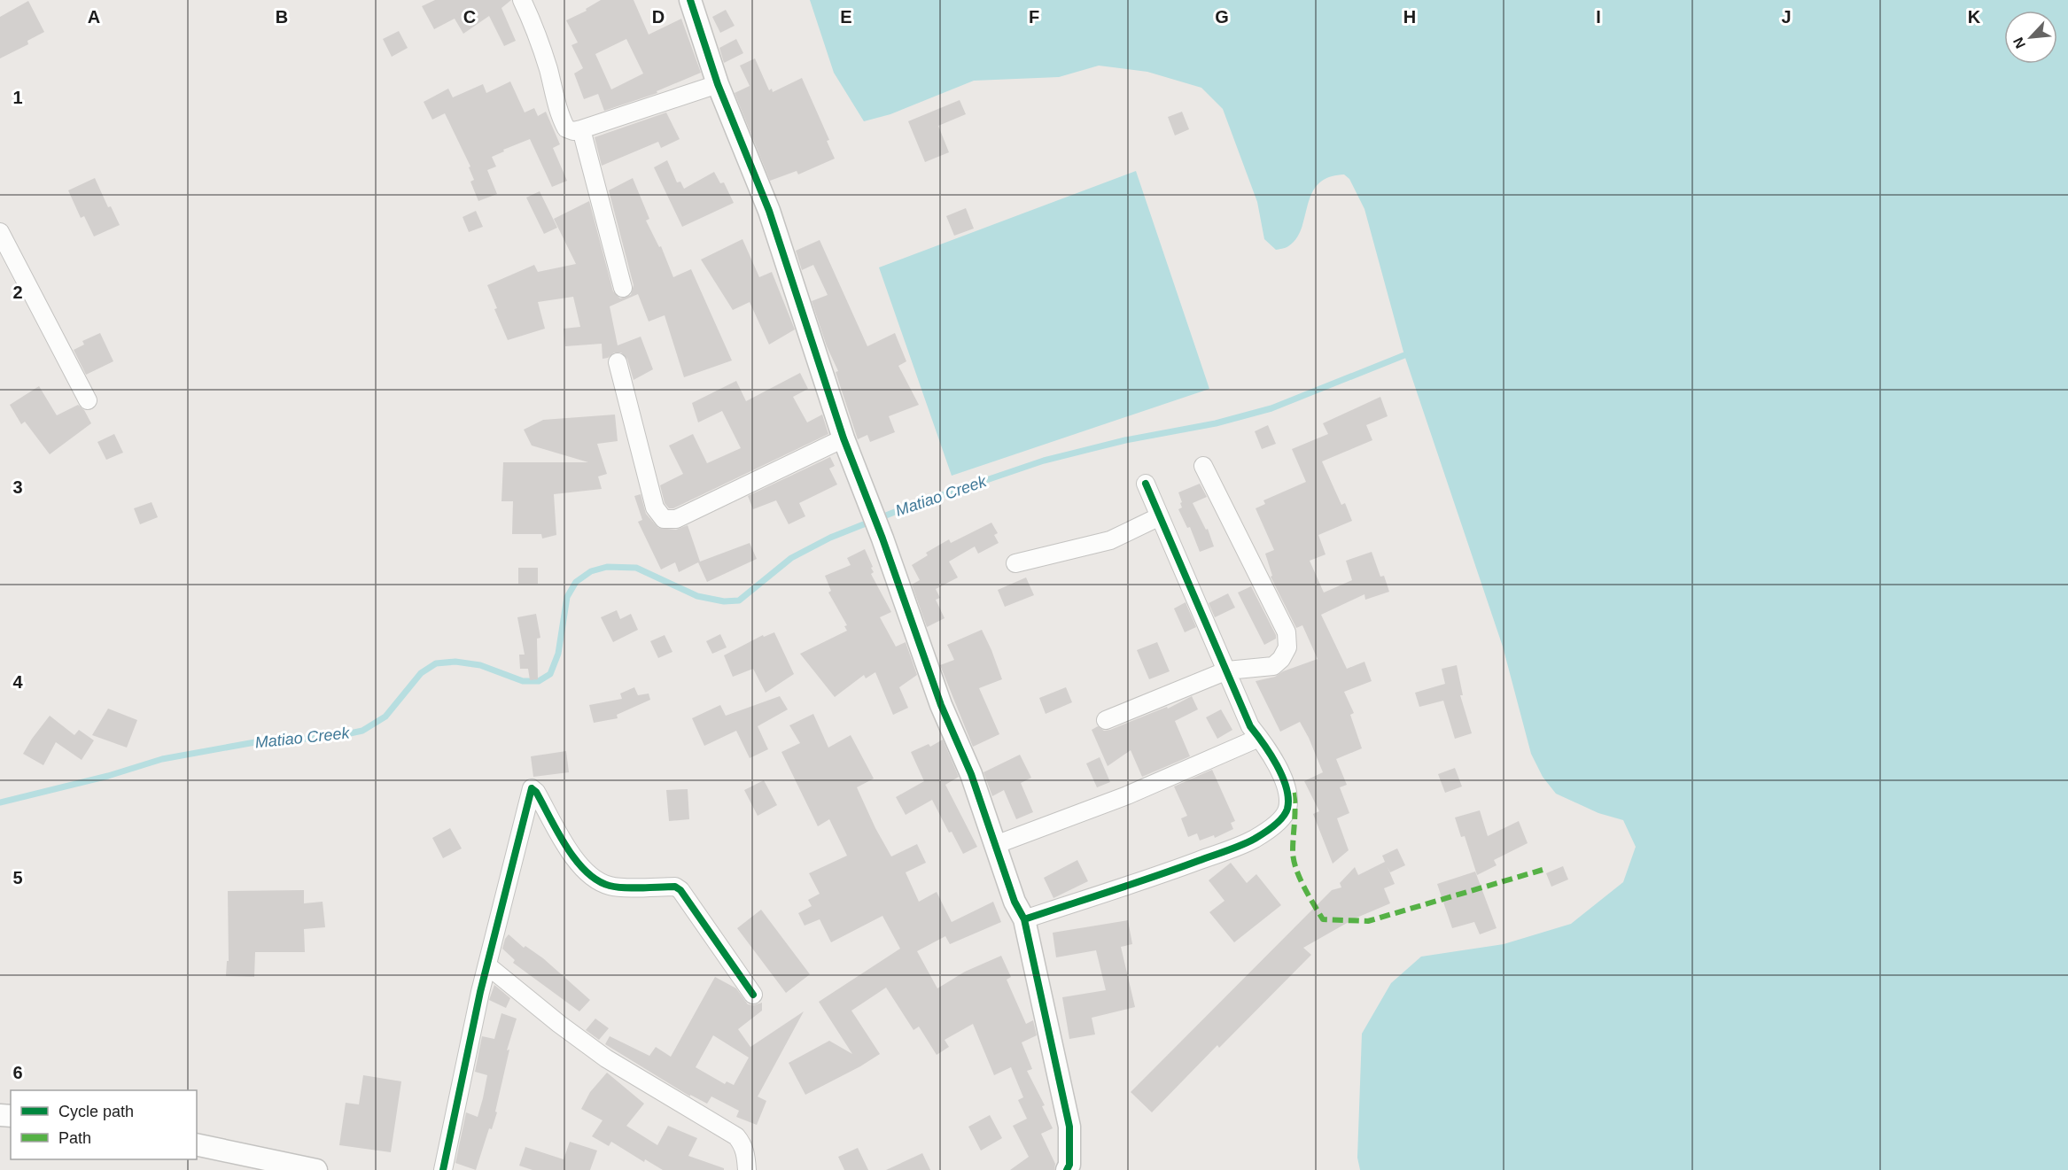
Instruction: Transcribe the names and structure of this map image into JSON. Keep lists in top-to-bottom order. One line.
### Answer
{"water":["Matiao Creek"],"legend":["Cycle path","Path"],"north":"bottom left","grid":{"columns":["A","B","C","D","E","F","G","H","I","J","K"],"rows":["1","2","3","4","5","6"]}}
